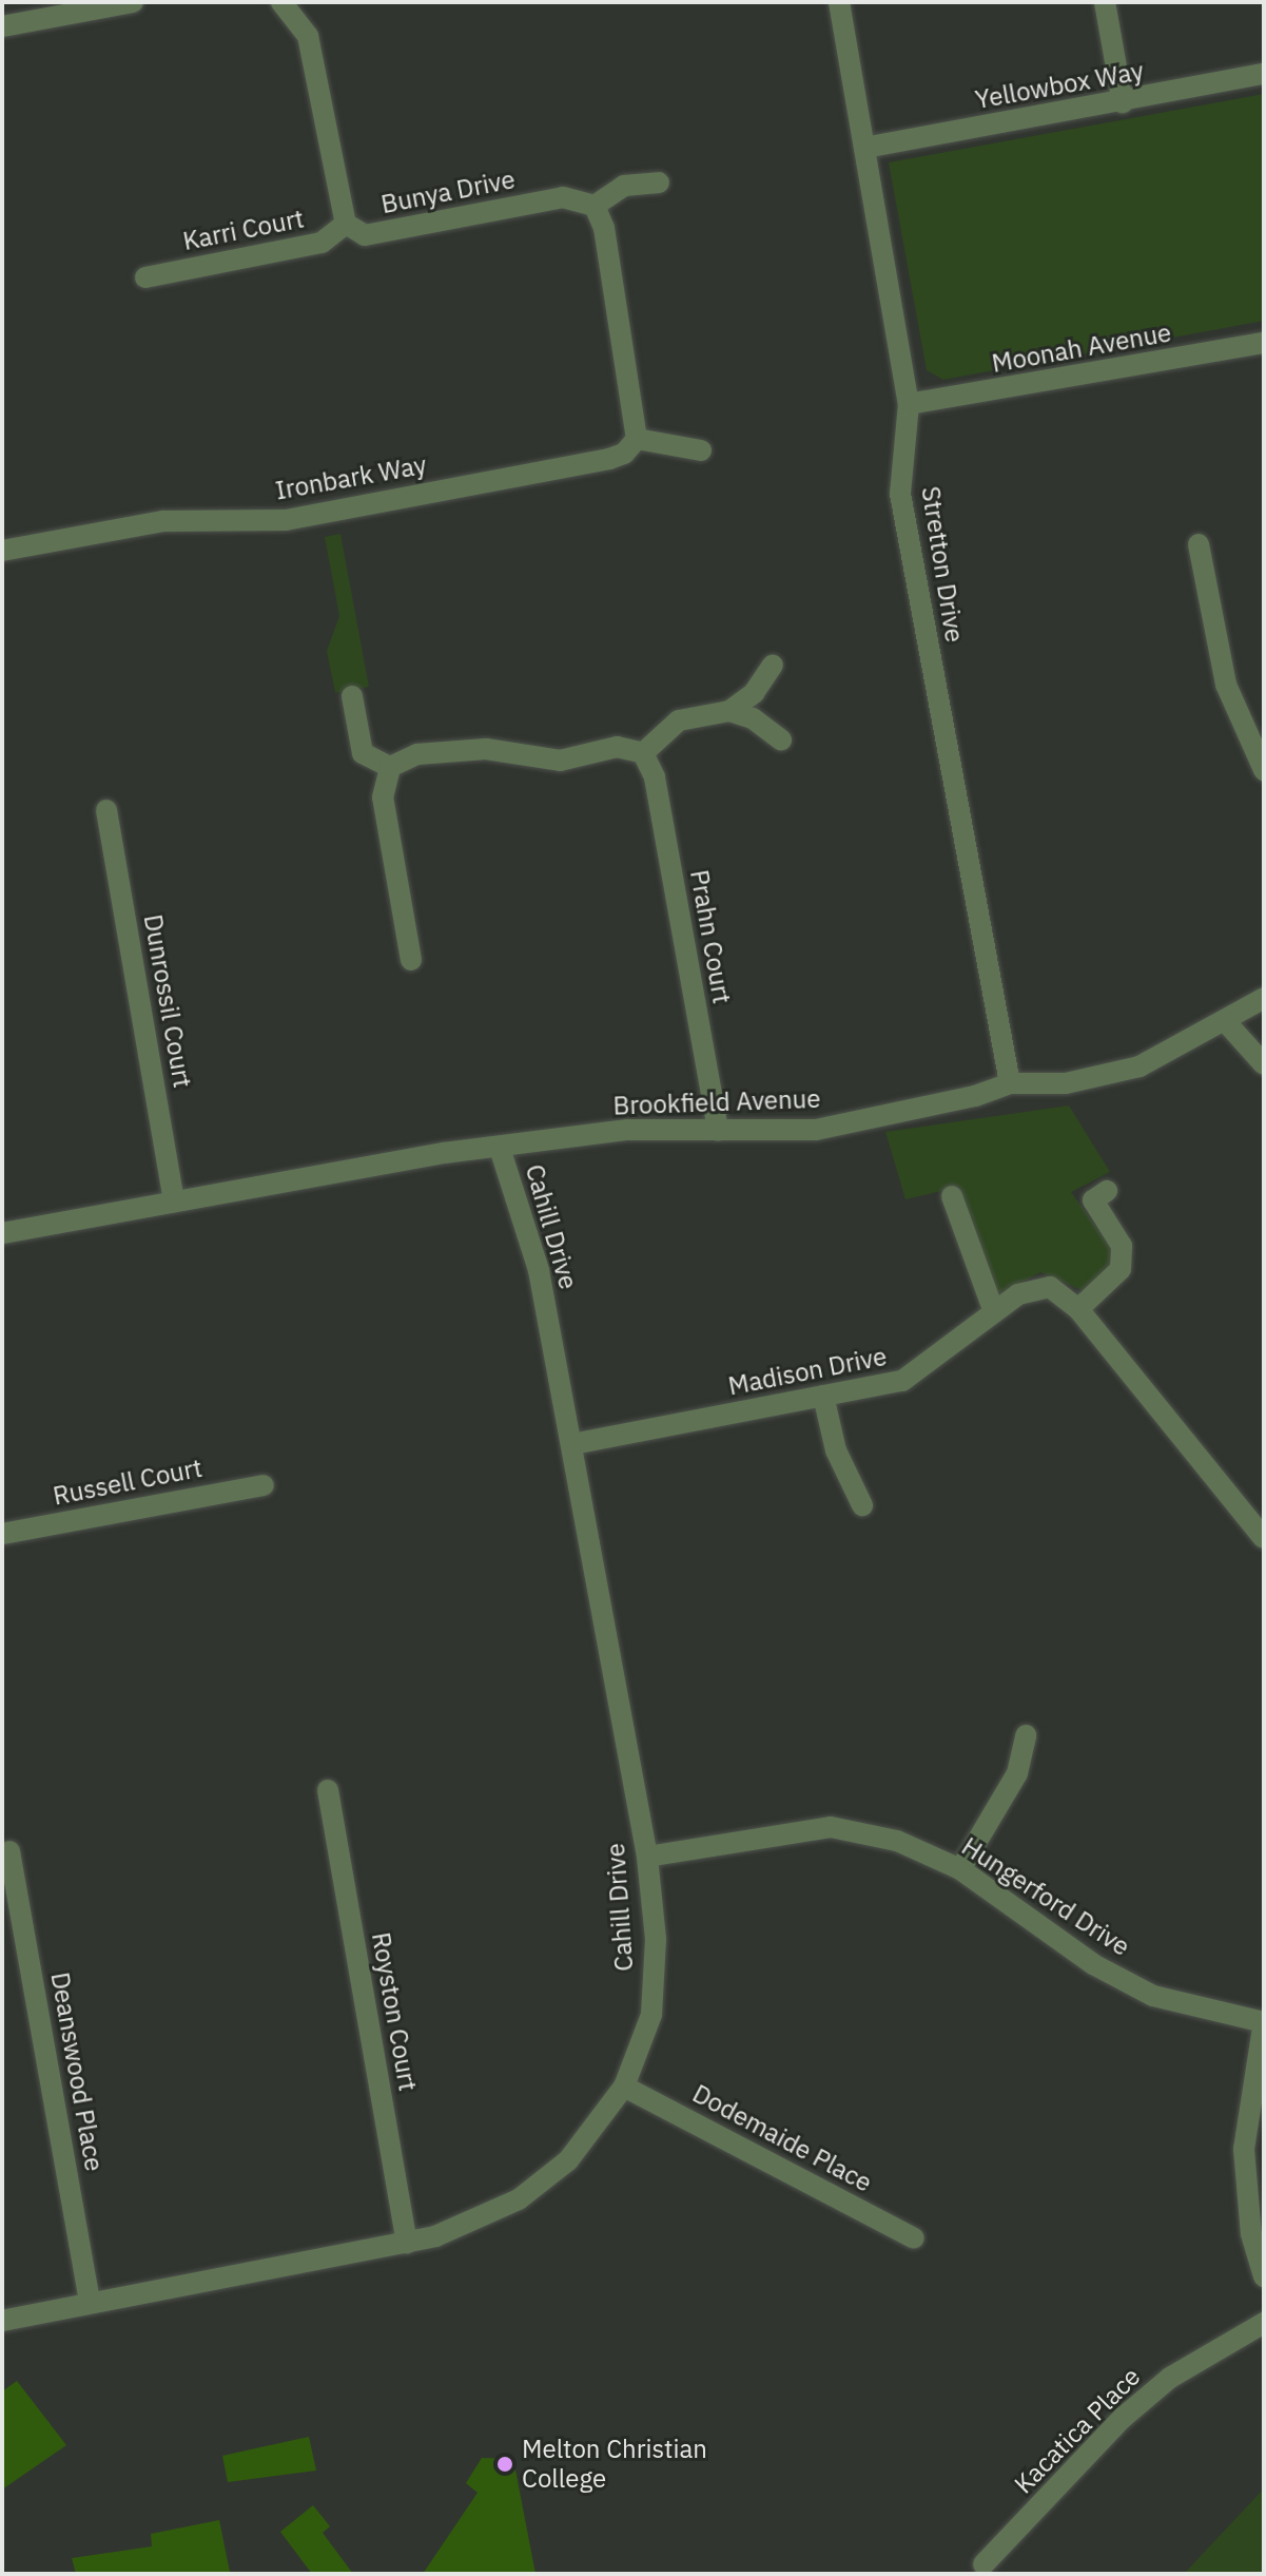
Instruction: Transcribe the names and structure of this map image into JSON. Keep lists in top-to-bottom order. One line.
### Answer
{"streets":{"street":["Yellowbox Way","Bunya Drive","Karri Court","Moonah Avenue","Ironbark Way","Stretton Drive","Prahn Court","Dunrossil Court","Brookfield Avenue","Cahill Drive","Madison Drive","Russell Court","Hungerford Drive","Royston Court","Deanswood Place","Dodemaide Place","Kacatica Place"]},"crossings":[["Yellowbox Way","Stretton Drive"],["Bunya Drive","Karri Court"],["Moonah Avenue","Stretton Drive"],["Stretton Drive","Brookfield Avenue"],["Prahn Court","Brookfield Avenue"],["Dunrossil Court","Brookfield Avenue"],["Brookfield Avenue","Cahill Drive"],["Cahill Drive","Madison Drive"],["Cahill Drive","Hungerford Drive"],["Cahill Drive","Royston Court"],["Cahill Drive","Deanswood Place"],["Cahill Drive","Dodemaide Place"]],"places":["Melton Christian College"]}
